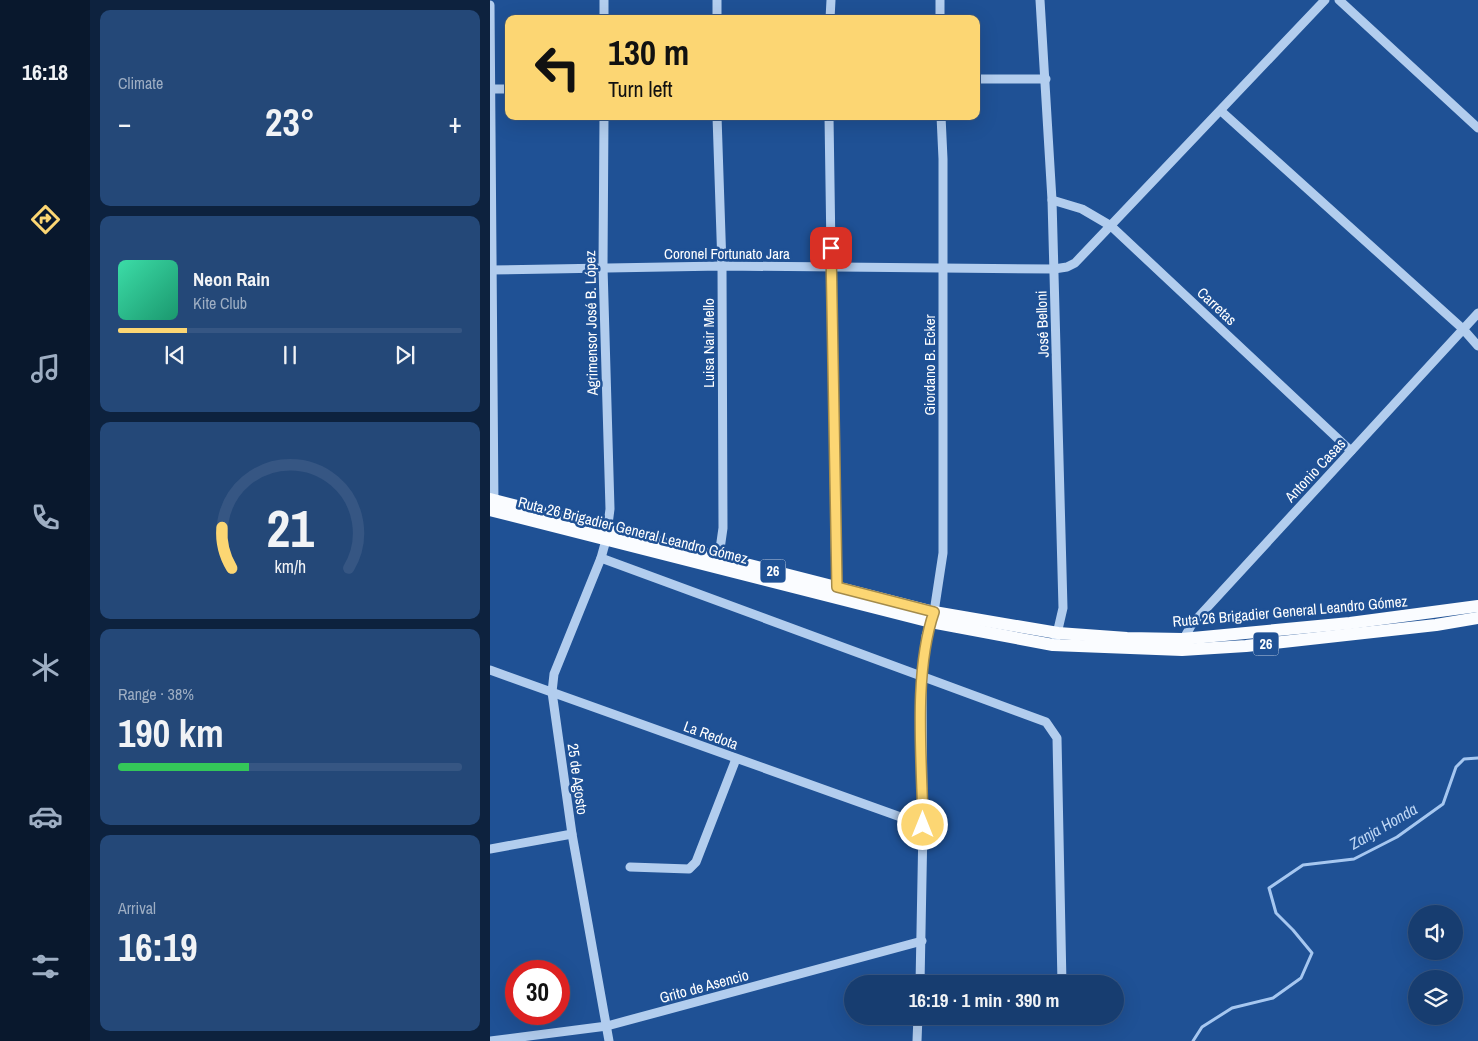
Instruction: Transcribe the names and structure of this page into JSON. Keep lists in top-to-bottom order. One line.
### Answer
{"streets":{"main road":["Ruta 26 Brigadier General Leandro Gómez","26"],"street":["Coronel Fortunato Jara","Carretas","Agrimensor José B. López","José Belloni","Luisa Nair Mello","Giordano B. Ecker","Antonio Casas","La Redota","25 de Agosto","Grito de Asencio"]},"crossings":[["Coronel Fortunato Jara","Carretas"],["Coronel Fortunato Jara","Agrimensor José B. López"],["Coronel Fortunato Jara","José Belloni"],["Coronel Fortunato Jara","Luisa Nair Mello"],["Coronel Fortunato Jara","Giordano B. Ecker"],["Carretas","José Belloni"],["Carretas","Antonio Casas"],["Agrimensor José B. López","Ruta 26 Brigadier General Leandro Gómez"],["Agrimensor José B. López","25 de Agosto"],["José Belloni","Ruta 26 Brigadier General Leandro Gómez"],["Luisa Nair Mello","Ruta 26 Brigadier General Leandro Gómez"],["Giordano B. Ecker","Ruta 26 Brigadier General Leandro Gómez"],["Giordano B. Ecker","La Redota"],["Giordano B. Ecker","Grito de Asencio"],["Antonio Casas","Ruta 26 Brigadier General Leandro Gómez"],["Ruta 26 Brigadier General Leandro Gómez","25 de Agosto"],["La Redota","25 de Agosto"],["25 de Agosto","Grito de Asencio"]],"water":["Zanja Honda"],"page":{"tabs":"16:18","tile":["Climate",["Range · 38%","190 km"],["Arrival","16:19"]],"turn":["130 m","Turn left"],"heat":["−","23°","+"],"song":["Neon Rain","Kite Club"],"limit":"30","trip":"16:19 · 1 min · 390 m","gauge":["21","km/h"]}}
